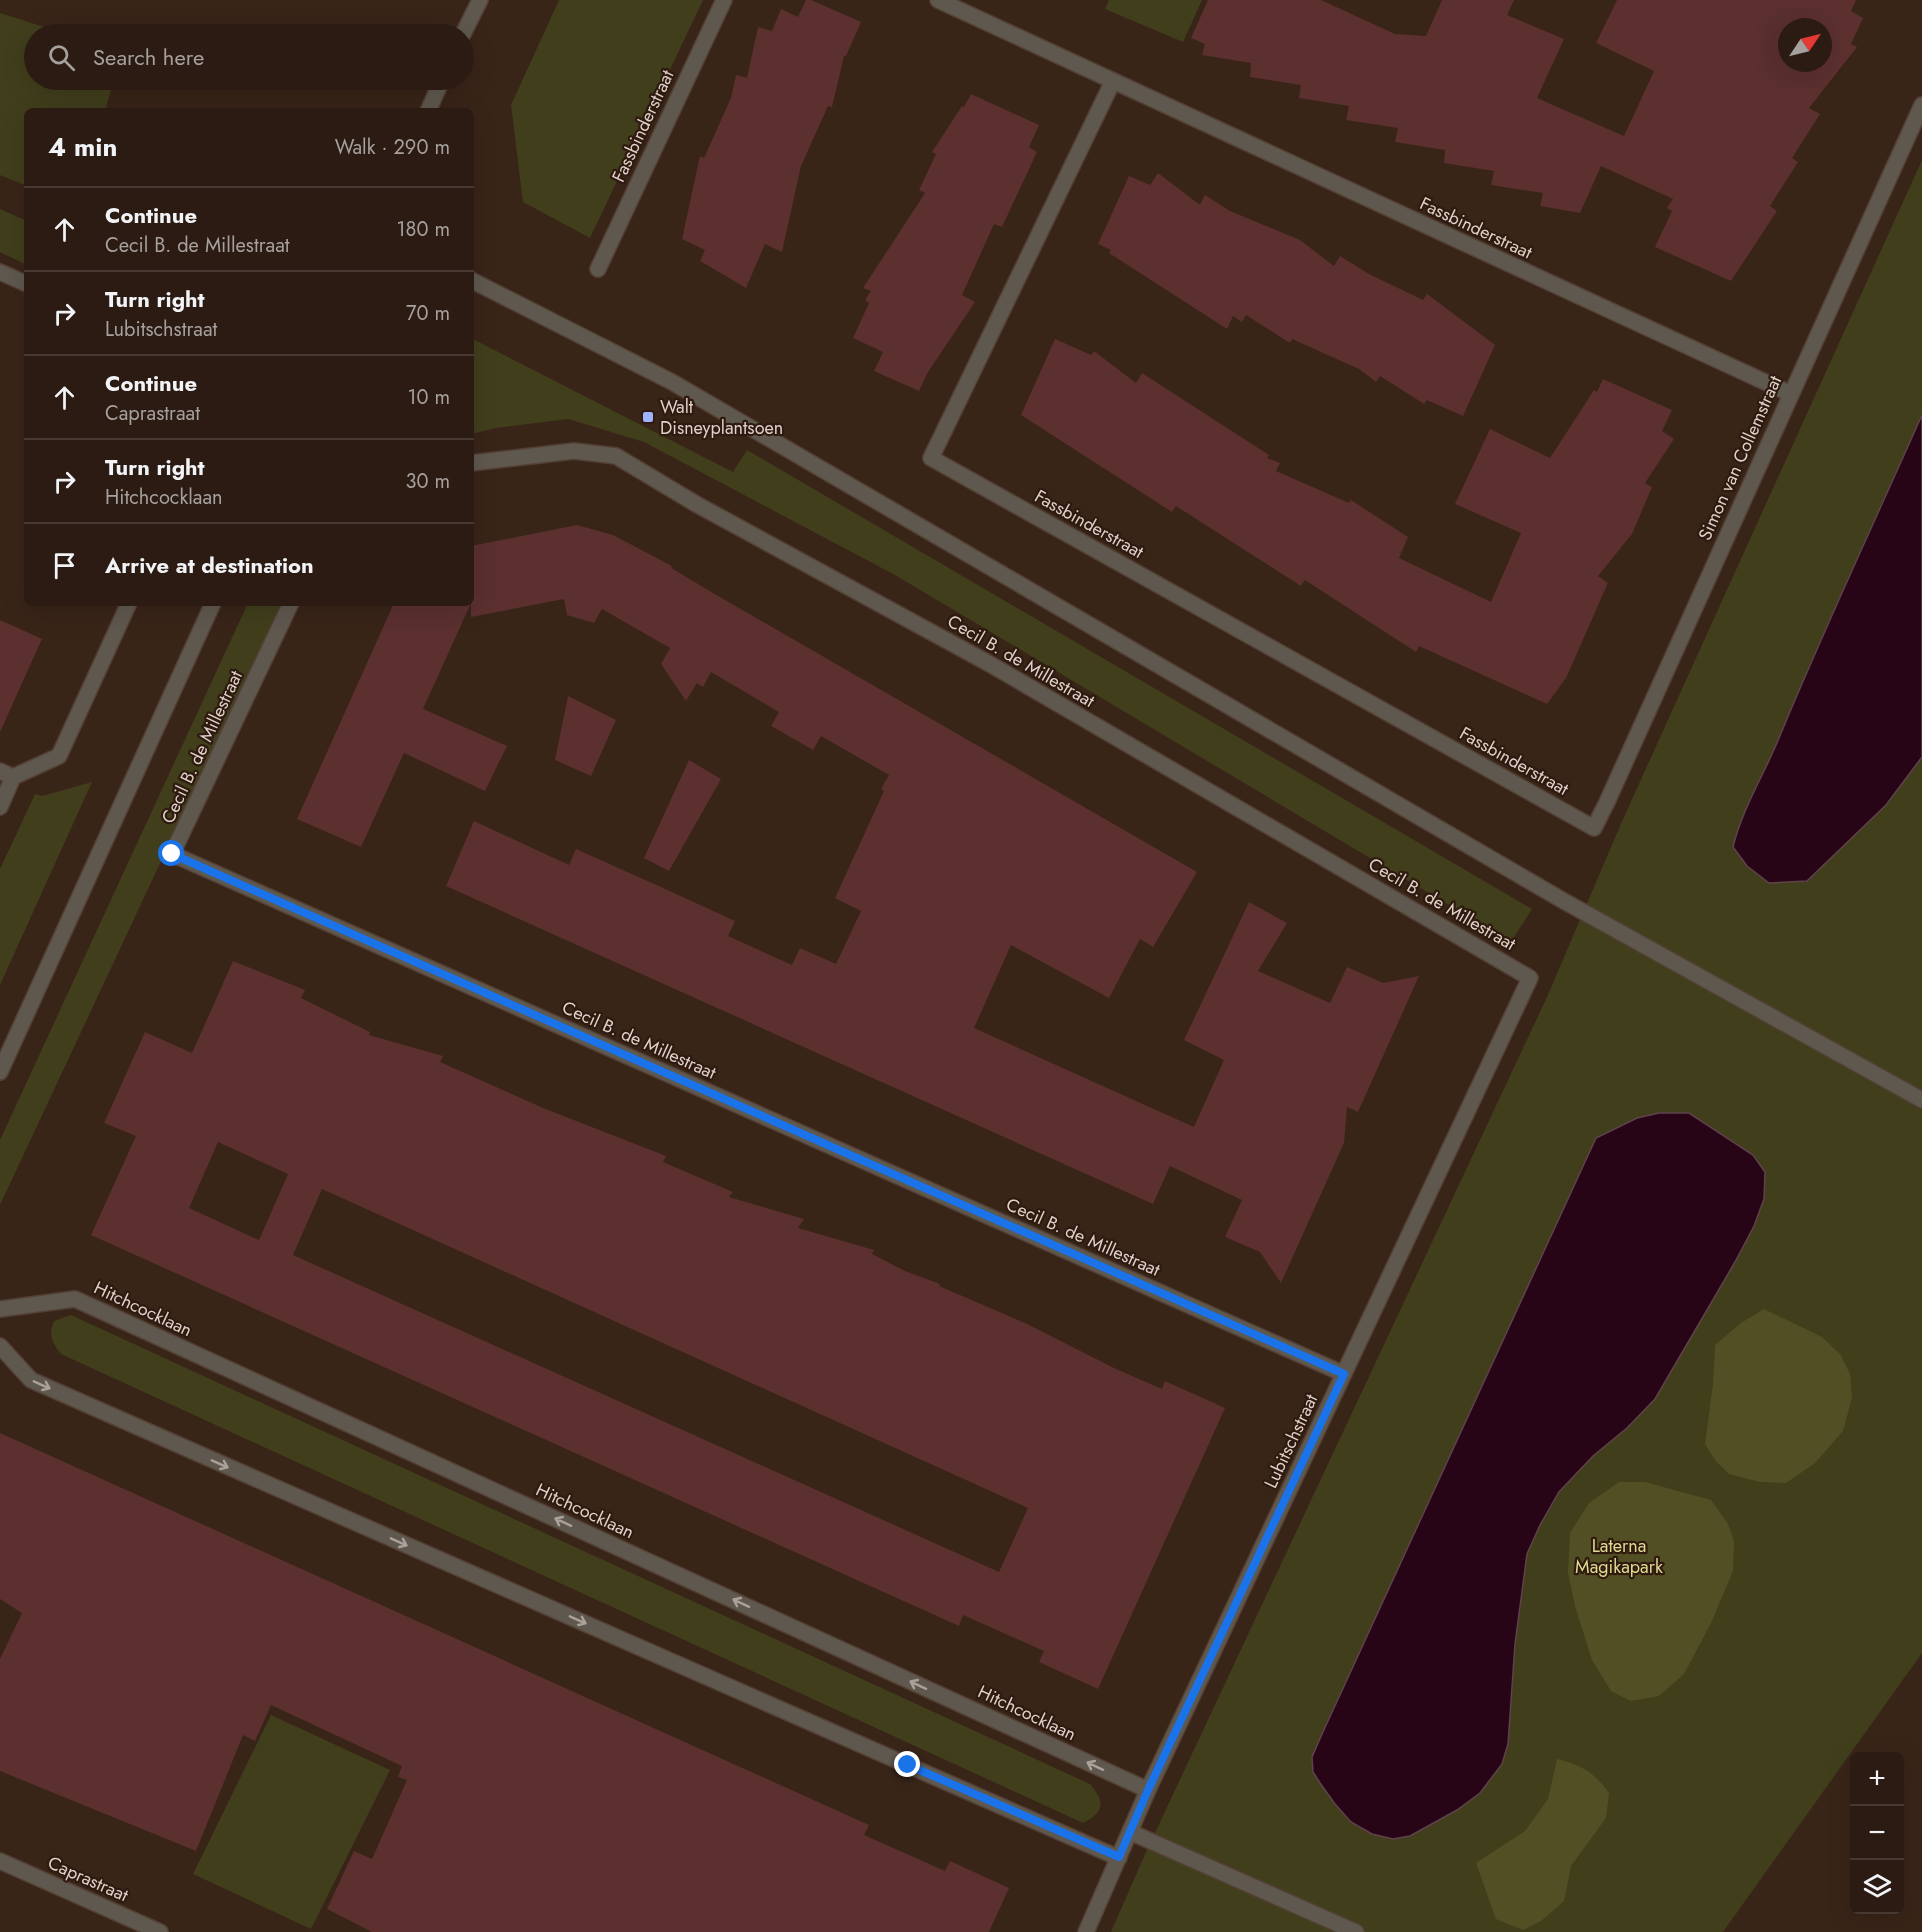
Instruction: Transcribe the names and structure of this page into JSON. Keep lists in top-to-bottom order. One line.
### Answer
{"streets":{"street":["Fassbinderstraat","Simon van Collemstraat","Cecil B. de Millestraat","Hitchcocklaan","Lubitschstraat","Caprastraat"]},"crossings":[["Fassbinderstraat","Simon van Collemstraat"],["Cecil B. de Millestraat","Lubitschstraat"],["Hitchcocklaan","Lubitschstraat"]],"parks":["Laterna Magikapark"],"places":{"transit":["Walt Disneyplantsoen"]},"north":"top right","page":{"search":"Search here","heading":["4 min","Walk · 290 m"],"list":[["Continue","Cecil B. de Millestraat","180 m"],["Turn right","Lubitschstraat","70 m"],["Continue","Caprastraat","10 m"],["Turn right","Hitchcocklaan","30 m"],"Arrive at destination"],"map_buttons":["+","−"]}}
